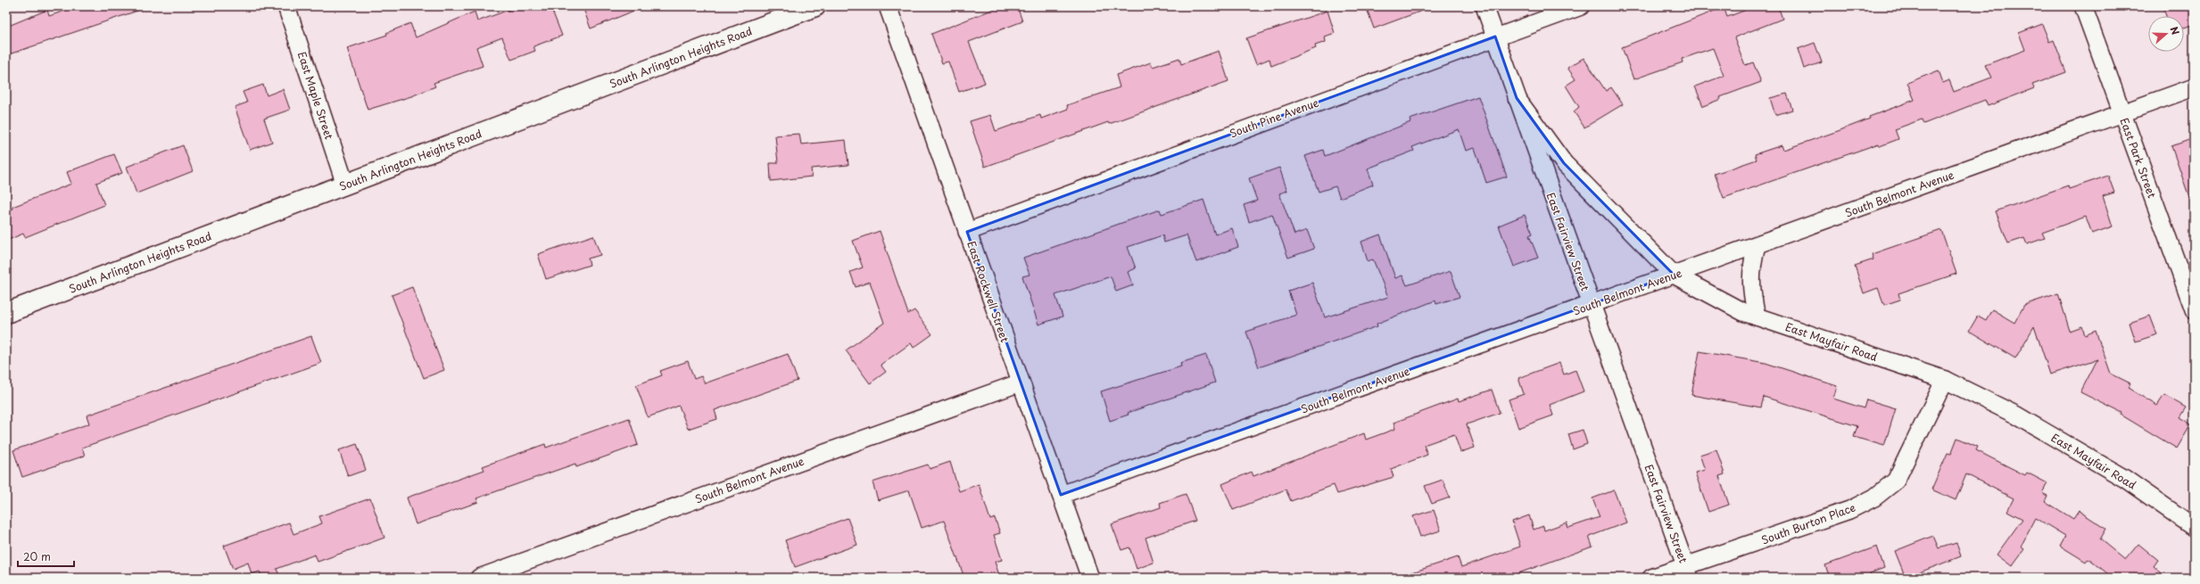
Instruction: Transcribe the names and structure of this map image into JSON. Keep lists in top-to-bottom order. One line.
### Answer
{"streets":{"main road":["South Arlington Heights Road"],"street":["East Maple Street","South Pine Avenue","East Park Street","South Belmont Avenue","East Fairview Street","East Rockwell Street","East Mayfair Road","South Burton Place"]},"crossings":[["South Arlington Heights Road","East Maple Street"],["South Pine Avenue","East Fairview Street"],["South Pine Avenue","East Rockwell Street"],["East Park Street","South Belmont Avenue"],["South Belmont Avenue","East Fairview Street"],["South Belmont Avenue","East Rockwell Street"],["South Belmont Avenue","East Mayfair Road"],["East Fairview Street","East Mayfair Road"],["East Fairview Street","South Burton Place"],["East Mayfair Road","South Burton Place"]],"scale_bar":"20 m","north":"right"}
